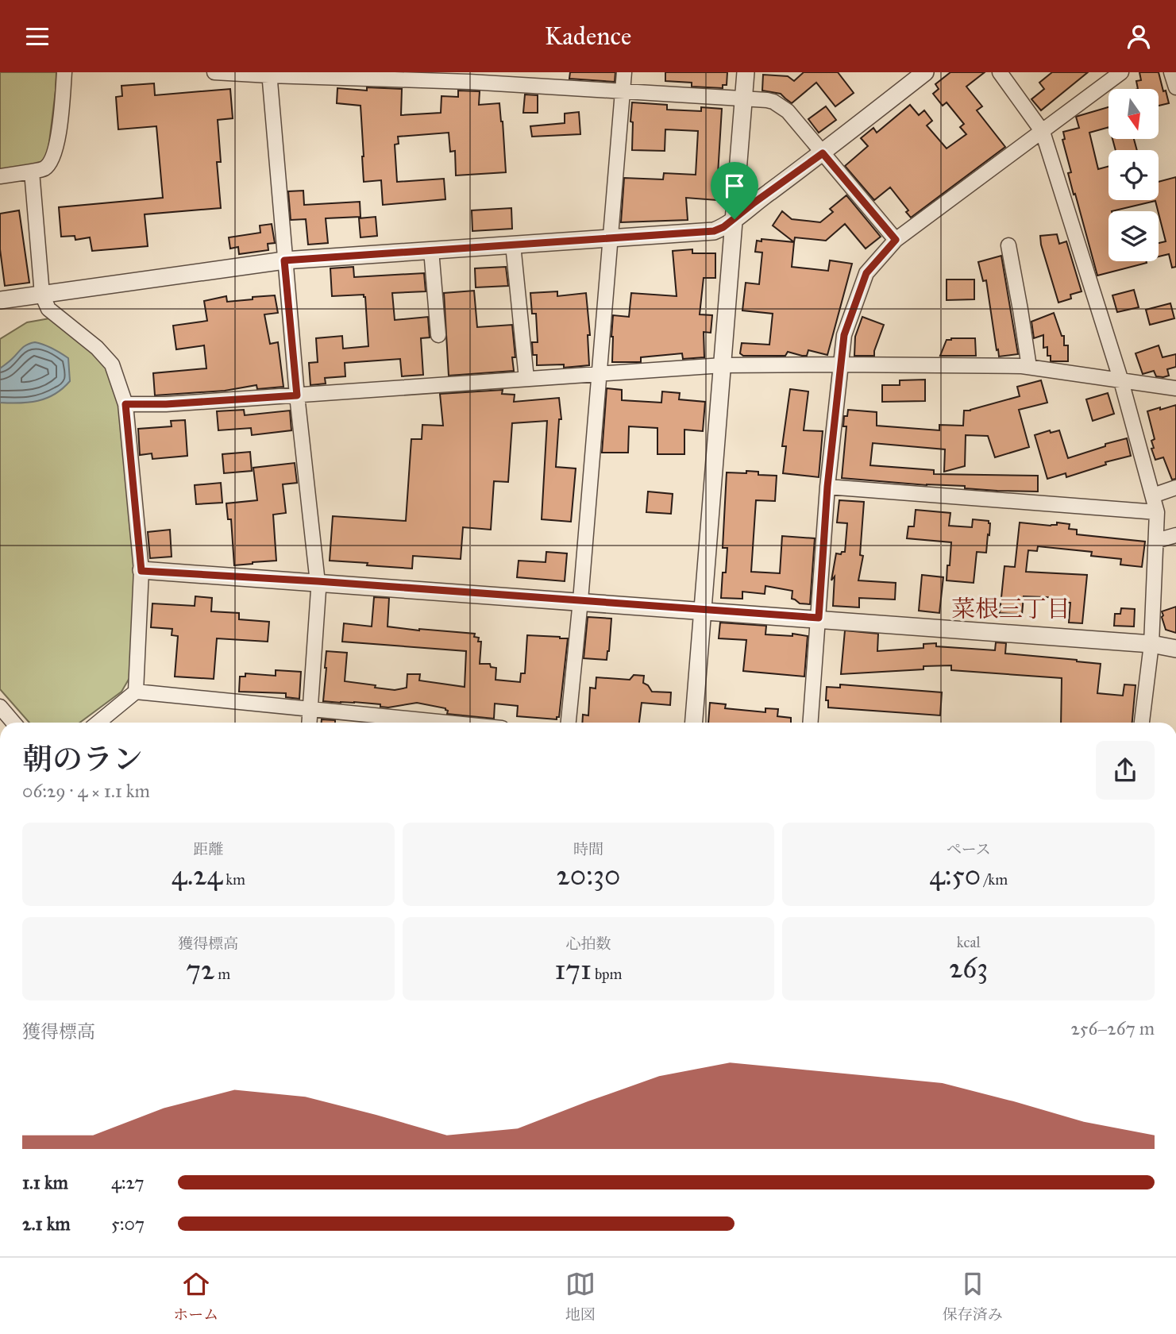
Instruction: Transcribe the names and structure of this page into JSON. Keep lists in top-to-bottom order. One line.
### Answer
{"districts":["菜根三丁目"],"north":"bottom","page":{"header":"Kadence","heading":["朝のラン","06:29 · 4 × 1.1 km"],"stats":[["距離","4.24 km"],["時間","20:30"],["ペース","4:50 /km"],["獲得標高","72 m"],["心拍数","171 bpm"],["kcal","263"]],"chart":["獲得標高","256–267 m"],"list":[{"name":"1.1 km","note":"4:27"},{"name":"2.1 km","note":"5:07"}],"tabs":["ホーム","地図","保存済み"]}}
